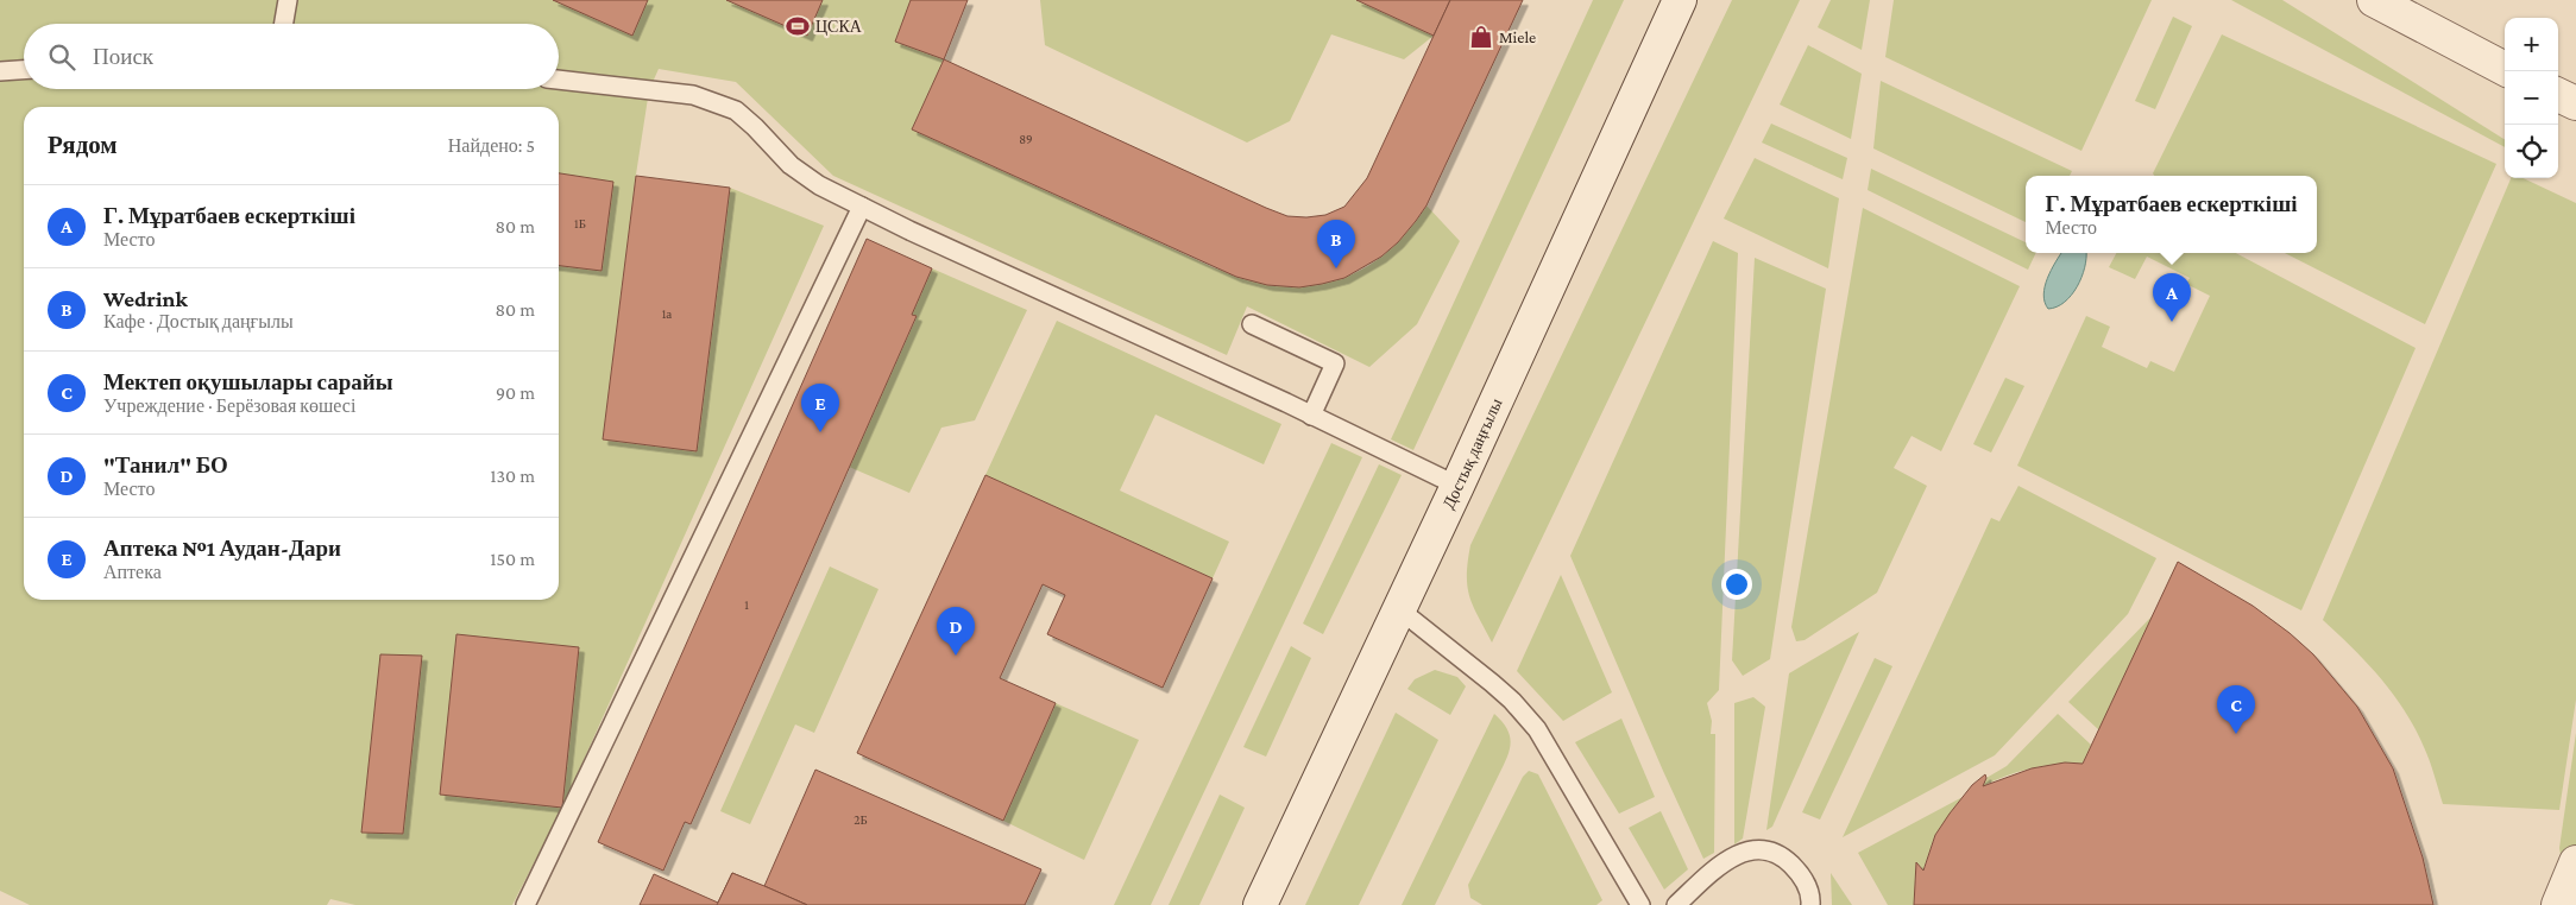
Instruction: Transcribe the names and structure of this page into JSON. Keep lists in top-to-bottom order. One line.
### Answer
{"streets":{"main road":["Достық даңғылы"]},"places":{"sports":["ЦСКА"],"shop":["Miele"]},"house_numbers":["89","1Б","1а","1","2Б"],"page":{"map_buttons":["+","−"],"search":"Поиск","heading":["Рядом","Найдено: 5"],"popup":["Г. Мұратбаев ескерткіші","Место"],"list":[{"mark":"A","name":"Г. Мұратбаев ескерткіші","note":"Место","value":"80 m"},{"mark":"B","name":"Wedrink","note":"Кафе · Достық даңғылы","value":"80 m"},{"mark":"C","name":"Мектеп оқушылары сарайы","note":"Учреждение · Берёзовая көшесі","value":"90 m"},{"mark":"D","name":"\"Танил\" БО","note":"Место","value":"130 m"},{"mark":"E","name":"Аптека №1 Аудан-Дари","note":"Аптека","value":"150 m"}],"pins":["B","A","E","D","C"]}}
